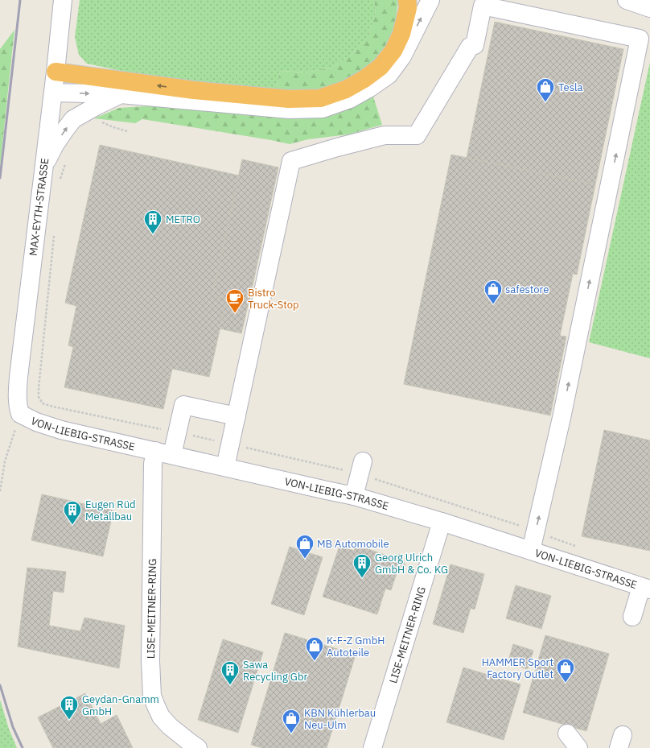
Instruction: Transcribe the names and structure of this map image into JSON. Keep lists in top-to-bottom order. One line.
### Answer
{"streets":{"street":["MAX-EYTH-STRASSE","VON-LIEBIG-STRASSE","LISE-MEITNER-RING"]},"crossings":[["MAX-EYTH-STRASSE","VON-LIEBIG-STRASSE"],["VON-LIEBIG-STRASSE","LISE-MEITNER-RING"]],"places":{"shop":["Tesla","safestore","MB Automobile","K-F-Z GmbH Autoteile","HAMMER Sport Factory Outlet","KBN Kühlerbau Neu-Ulm"],"building":["METRO","Eugen Rüd Metallbau","Georg Ulrich GmbH & Co. KG","Sawa Recycling Gbr","Geydan-Gnamm GmbH"],"cafe":["Bistro Truck-Stop"]}}
